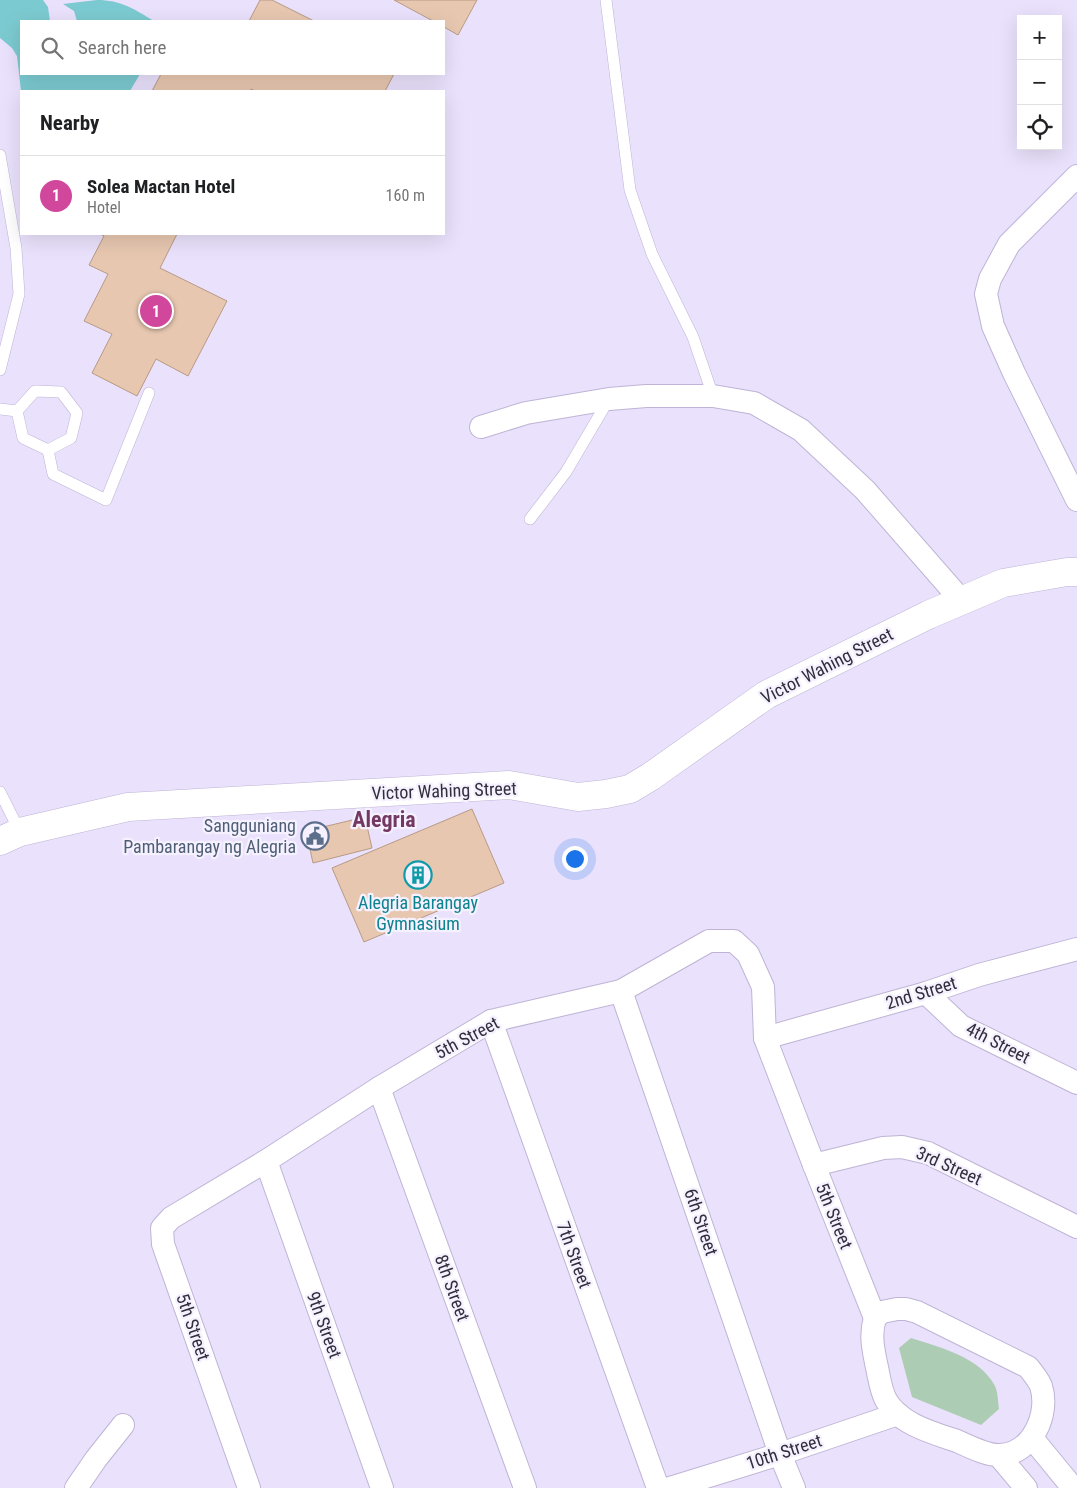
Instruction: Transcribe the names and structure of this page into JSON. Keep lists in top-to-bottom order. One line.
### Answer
{"streets":{"street":["Victor Wahing Street","2nd Street","5th Street","4th Street","3rd Street","6th Street","7th Street","8th Street","9th Street","10th Street"]},"crossings":[["2nd Street","5th Street"],["2nd Street","4th Street"],["5th Street","3rd Street"],["5th Street","6th Street"],["5th Street","7th Street"],["5th Street","8th Street"],["5th Street","9th Street"],["6th Street","10th Street"]],"districts":["Alegria"],"places":{"public building":["Sangguniang Pambarangay ng Alegria"],"building":["Alegria Barangay Gymnasium"]},"page":{"map_buttons":["+","−"],"search":"Search here","heading":"Nearby","list":[{"mark":"1","name":"Solea Mactan Hotel","note":"Hotel","value":"160 m"}],"pins":"1"}}
